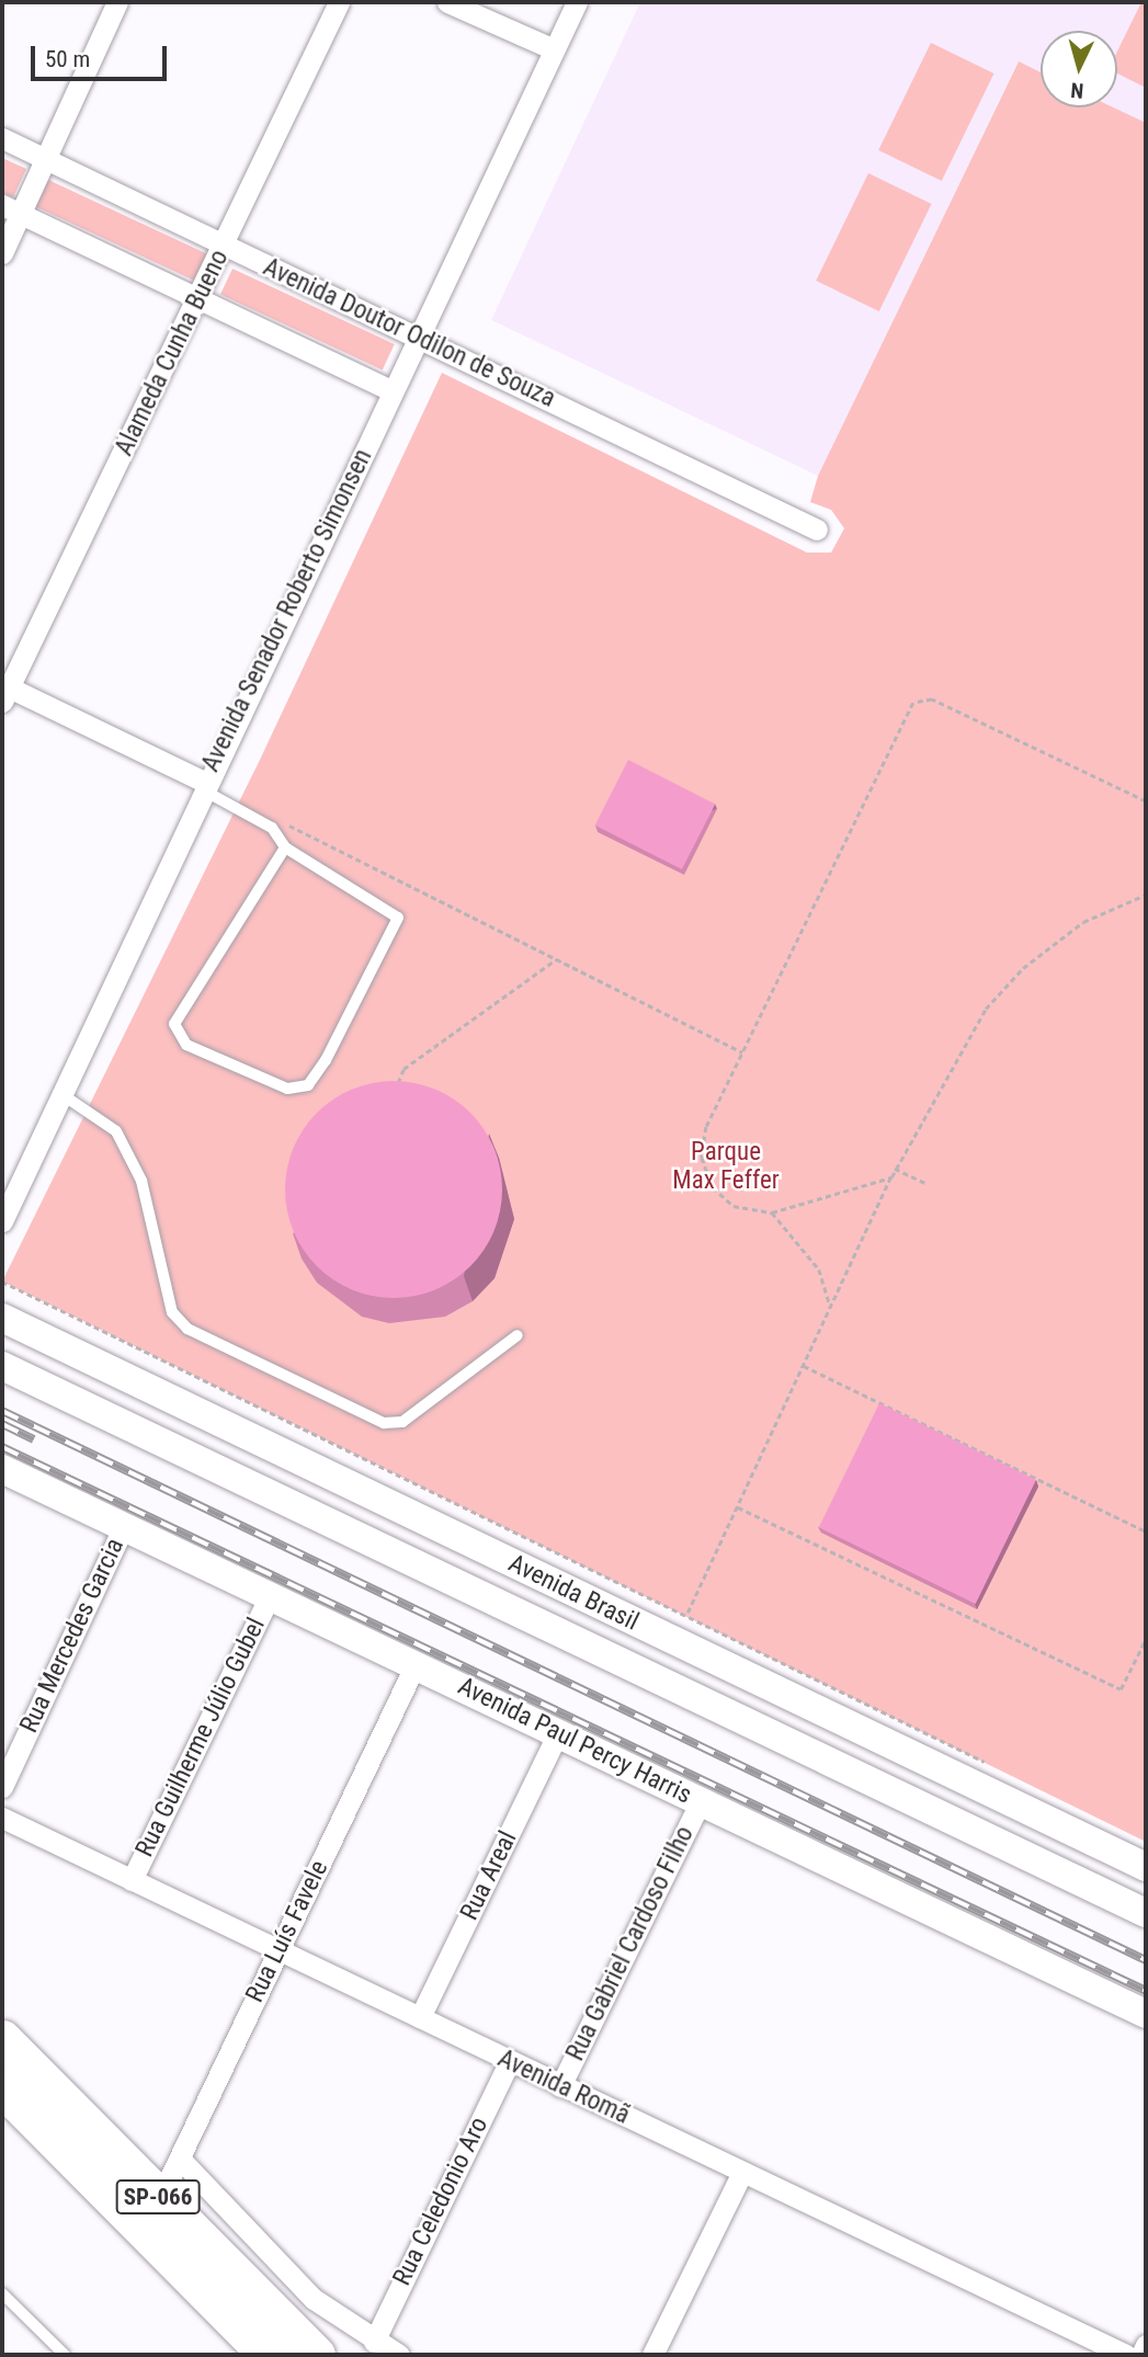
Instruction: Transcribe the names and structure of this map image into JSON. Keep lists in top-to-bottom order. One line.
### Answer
{"streets":{"highway":["SP-066"],"main road":["Avenida Brasil","Avenida Paul Percy Harris"],"street":["Avenida Doutor Odilon de Souza","Alameda Cunha Bueno","Avenida Senador Roberto Simonsen","Rua Mercedes Garcia","Rua Guilherme Júlio Gubel","Rua Areal","Rua Luís Favele","Rua Gabriel Cardoso Filho","Avenida Romã","Rua Celedonio Aro"]},"crossings":[["Avenida Doutor Odilon de Souza","Alameda Cunha Bueno"],["Avenida Doutor Odilon de Souza","Avenida Senador Roberto Simonsen"],["Rua Mercedes Garcia","Avenida Paul Percy Harris"],["Rua Guilherme Júlio Gubel","Avenida Paul Percy Harris"],["Rua Guilherme Júlio Gubel","Avenida Romã"],["Avenida Paul Percy Harris","Rua Areal"],["Avenida Paul Percy Harris","Rua Luís Favele"],["Avenida Paul Percy Harris","Rua Gabriel Cardoso Filho"],["Rua Areal","Avenida Romã"],["Rua Luís Favele","Avenida Romã"],["Rua Luís Favele","SP-066"],["Rua Gabriel Cardoso Filho","Avenida Romã"],["Avenida Romã","Rua Celedonio Aro"]],"parks":["Parque Max Feffer"],"scale_bar":"50 m","north":"bottom"}
